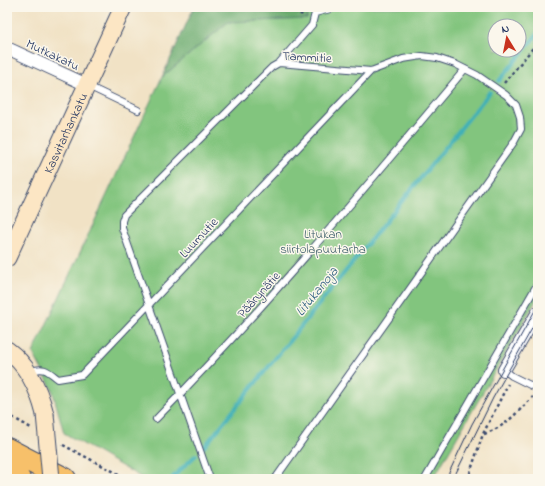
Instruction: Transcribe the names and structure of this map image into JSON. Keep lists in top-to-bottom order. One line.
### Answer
{"streets":{"street":["Mutkakatu","Kasvitarhankatu"],"lane":["Tammitie","Luumutie","Päärynätie"]},"crossings":[["Mutkakatu","Kasvitarhankatu"],["Tammitie","Luumutie"],["Tammitie","Päärynätie"]],"water":["Litukanoja"],"parks":["Litukan siirtolapuutarha"],"north":"top"}
